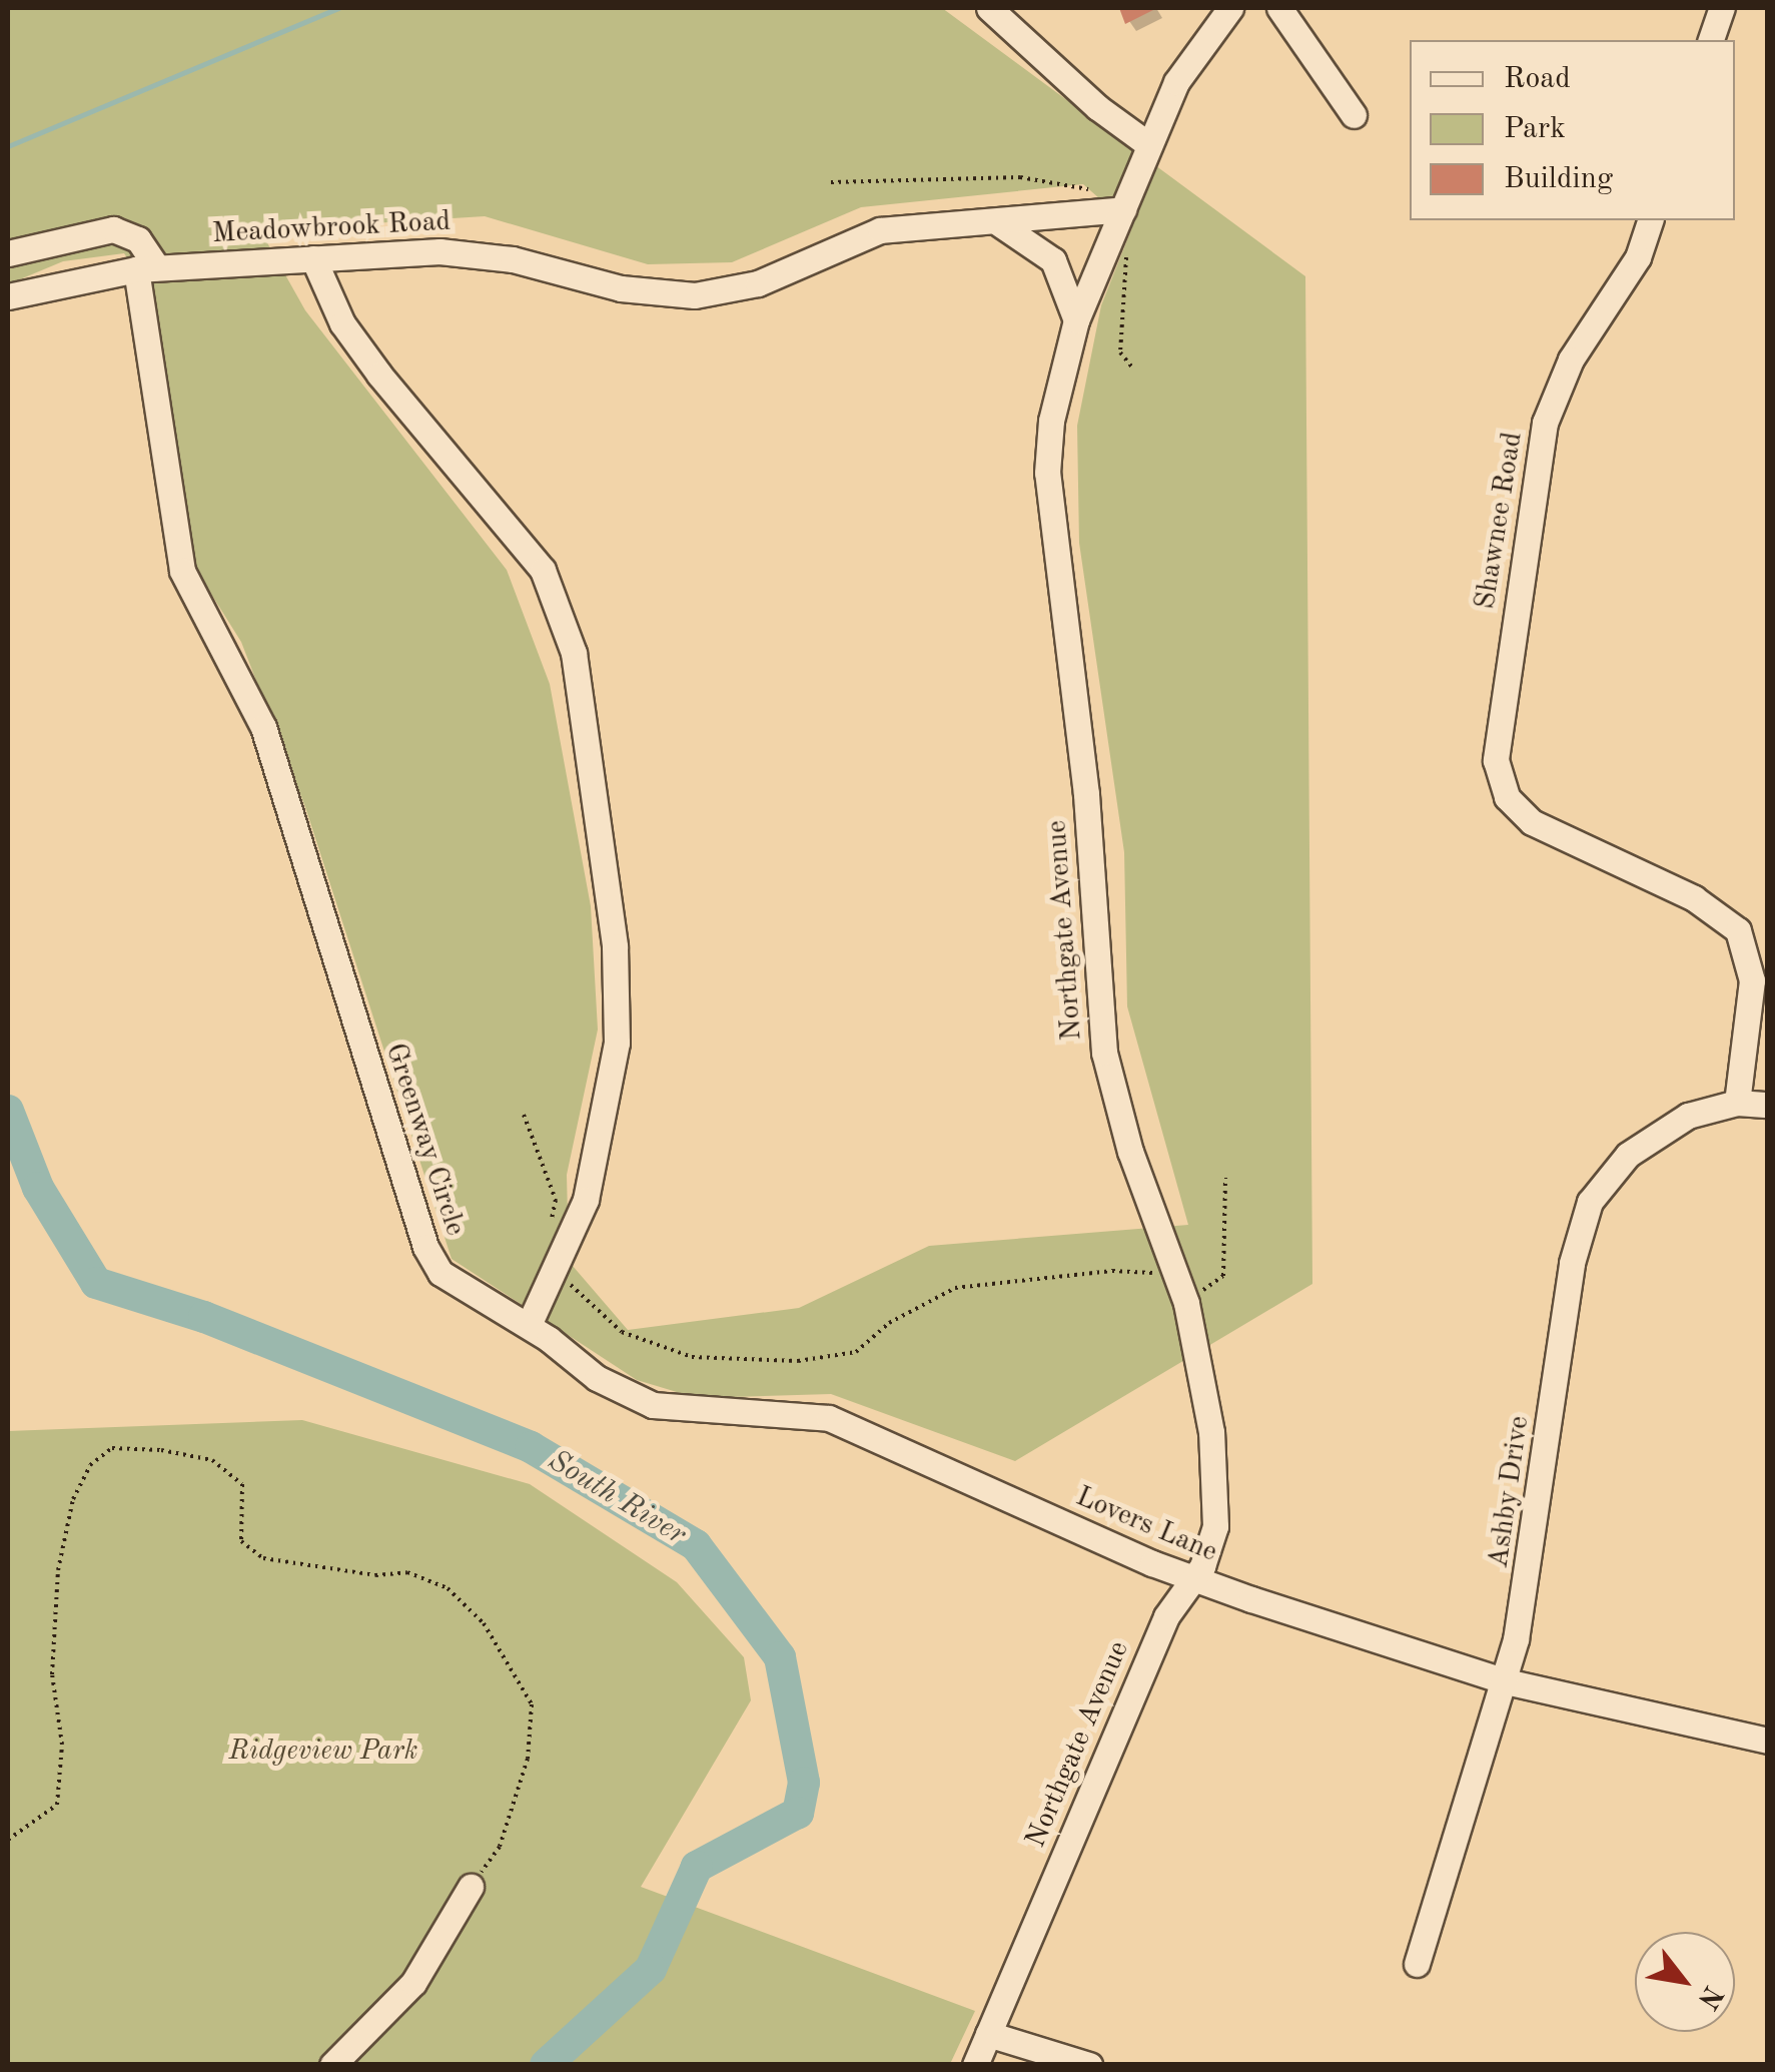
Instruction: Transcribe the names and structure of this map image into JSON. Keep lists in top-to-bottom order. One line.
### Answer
{"streets":{"street":["Meadowbrook Road","Shawnee Road","Northgate Avenue","Greenway Circle","Ashby Drive","Lovers Lane"]},"crossings":[["Meadowbrook Road","Northgate Avenue"],["Meadowbrook Road","Greenway Circle"],["Shawnee Road","Ashby Drive"],["Northgate Avenue","Lovers Lane"],["Greenway Circle","Lovers Lane"],["Ashby Drive","Lovers Lane"]],"water":["South River"],"parks":["Ridgeview Park"],"legend":["Road","Park","Building"],"north":"bottom right"}
